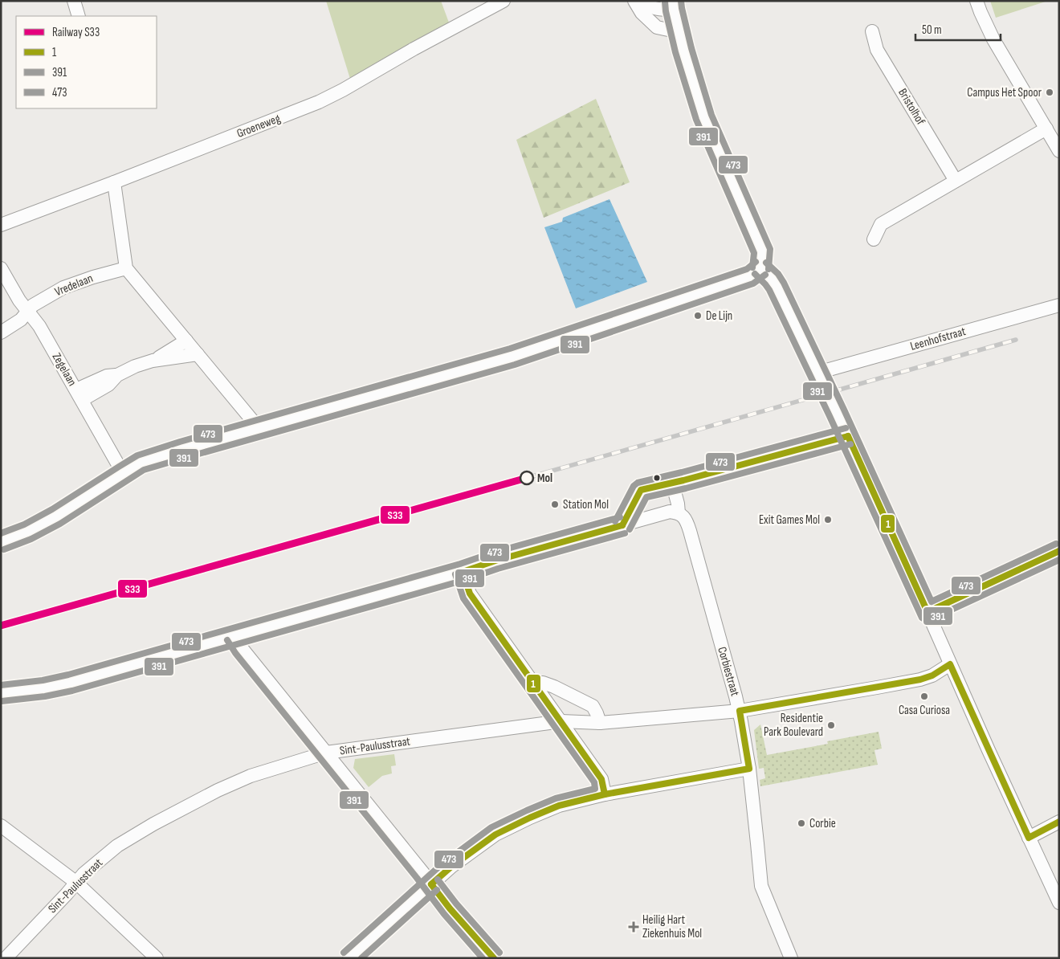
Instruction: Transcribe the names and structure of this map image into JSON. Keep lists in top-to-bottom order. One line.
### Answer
{"streets":{"street":["Bristolhof","Groeneweg","Vredelaan","Leenhofstraat","Zegelaan","Corbiestraat","Sint-Paulusstraat"]},"crossings":[["Vredelaan","Zegelaan"],["Corbiestraat","Sint-Paulusstraat"]],"places":{"other":["Campus Het Spoor","De Lijn","Mol","Station Mol","Exit Games Mol","Casa Curiosa","Residentie Park Boulevard","Corbie"],"health":["Heilig Hart Ziekenhuis Mol"]},"lines":["transit line 473","transit line 391","transit line 1","rail line S33"],"legend":["Railway S33","1","391","473"],"scale_bar":"50 m"}
